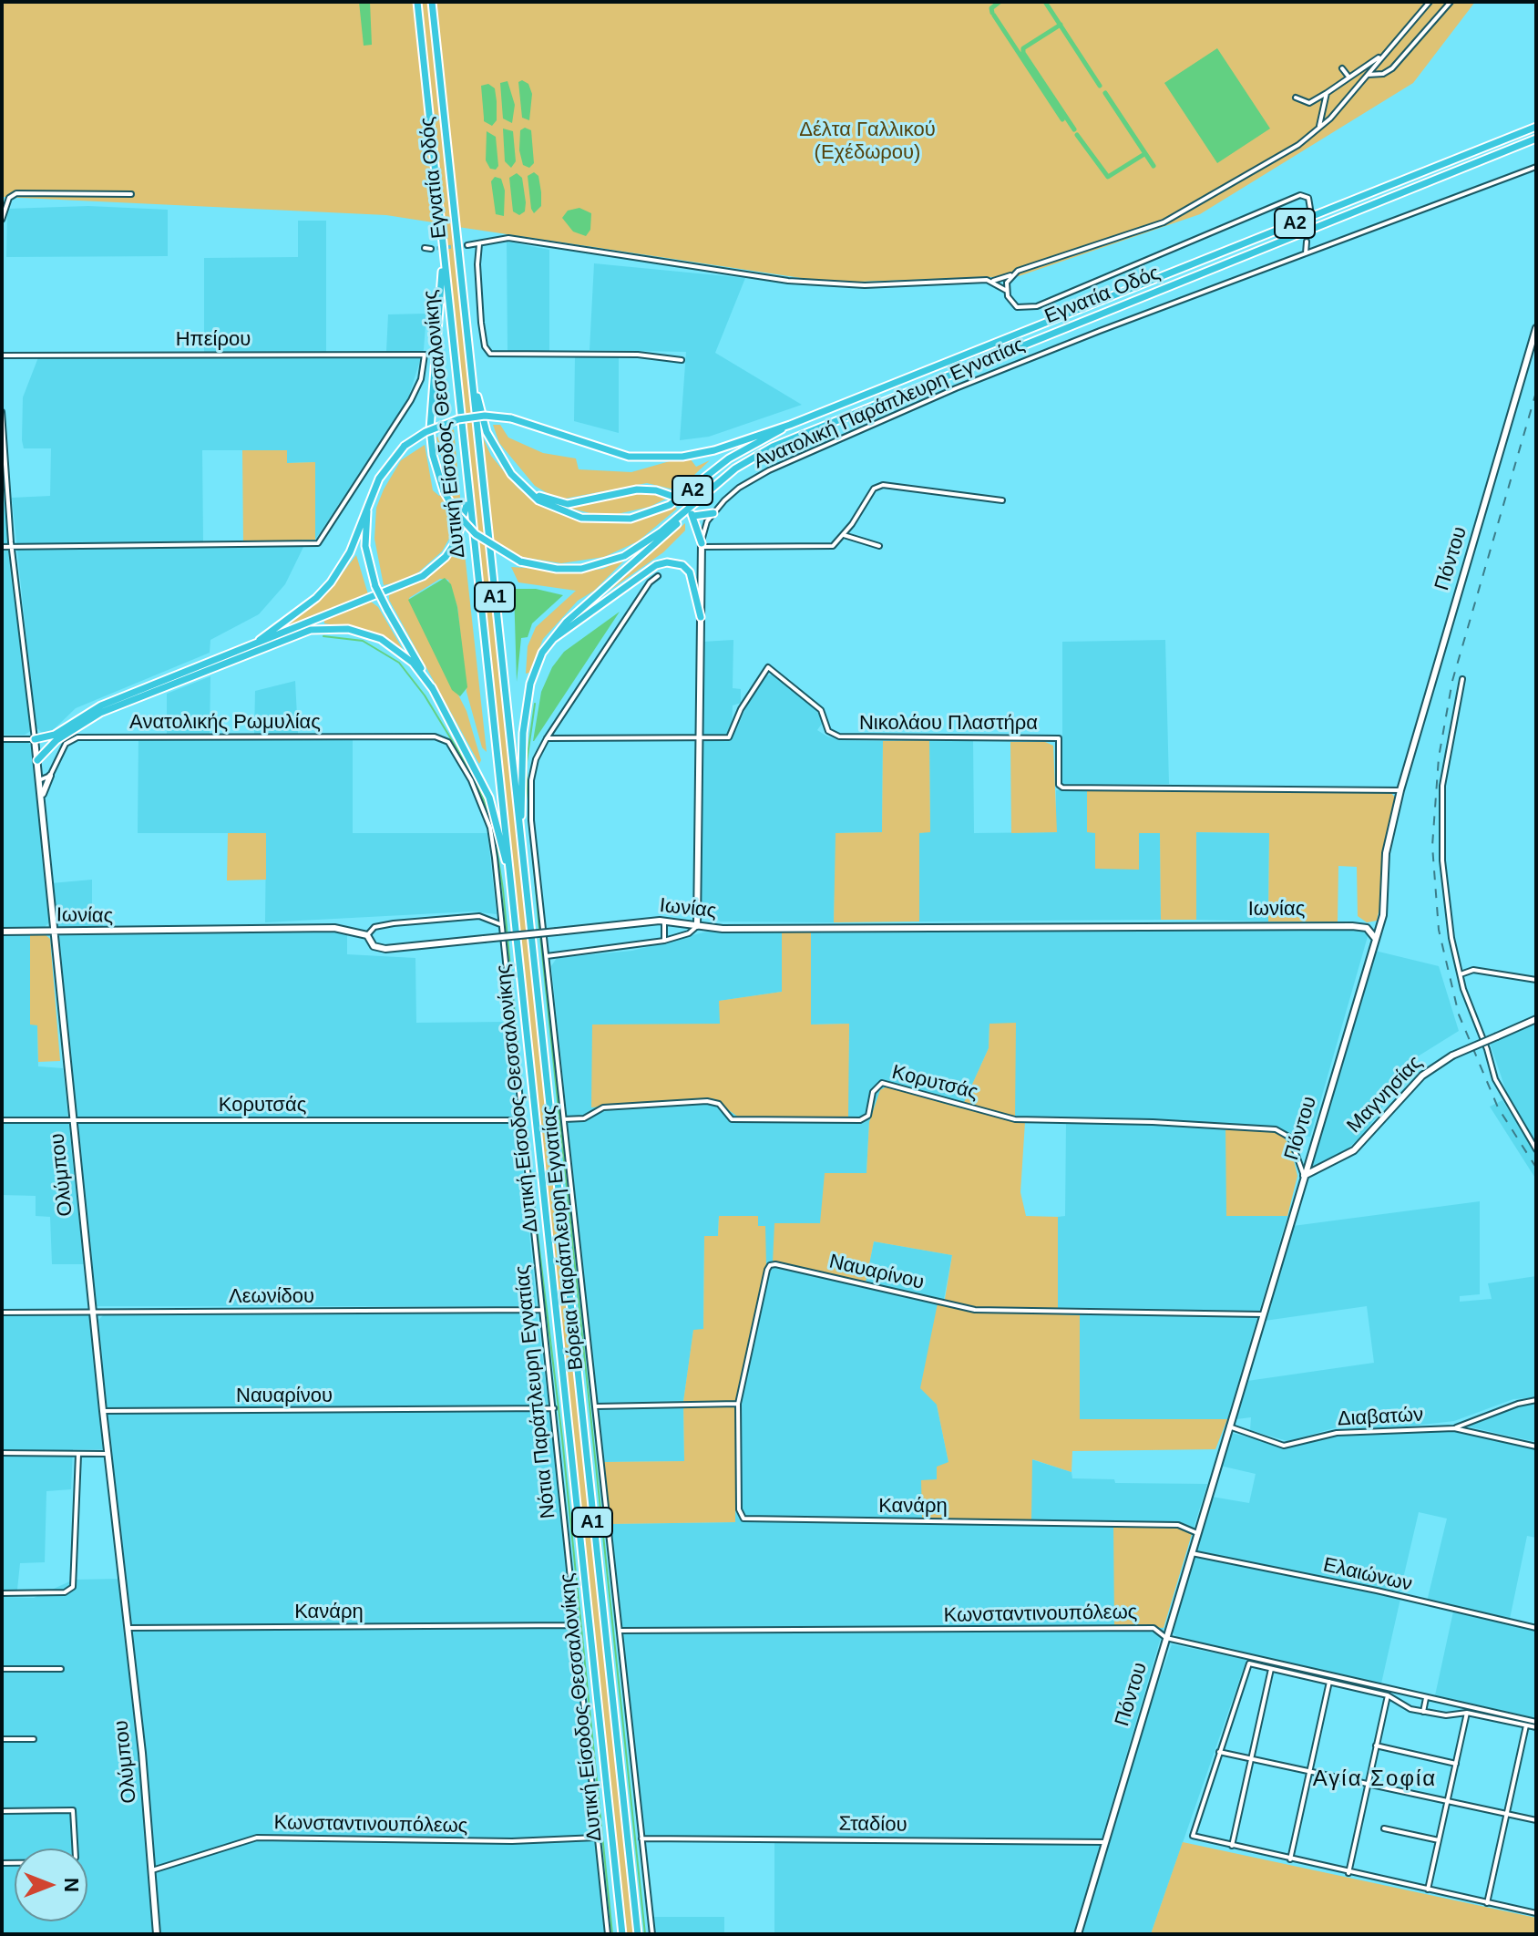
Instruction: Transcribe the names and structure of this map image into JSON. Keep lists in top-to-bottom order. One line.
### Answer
{"streets":{"highway":["Εγνατία Οδός","Α2","Δυτική Είσοδος Θεσσαλονίκης","Α1"],"street":["Ηπείρου","Ανατολική Παράπλευρη Εγνατίας","Πόντου","Ανατολικής Ρωμυλίας","Νικολάου Πλαστήρα","Ιωνίας","Κορυτσάς","Μαγνησίας","Ολύμπου","Βόρεια Παράπλευρη Εγνατίας","Ναυαρίνου","Λεωνίδου","Νότια Παράπλευρη Εγνατίας","Διαβατών","Κανάρη","Ελαιώνων","Κωνσταντινουπόλεως","Σταδίου"]},"crossings":[["Εγνατία Οδός","Α2"],["Εγνατία Οδός","Δυτική Είσοδος Θεσσαλονίκης"],["Α2","Δυτική Είσοδος Θεσσαλονίκης"],["Ηπείρου","Ολύμπου"],["Πόντου","Νικολάου Πλαστήρα"],["Πόντου","Ιωνίας"],["Πόντου","Κορυτσάς"],["Πόντου","Μαγνησίας"],["Πόντου","Ναυαρίνου"],["Πόντου","Διαβατών"],["Πόντου","Κανάρη"],["Πόντου","Ελαιώνων"],["Πόντου","Κωνσταντινουπόλεως"],["Πόντου","Σταδίου"],["Ανατολικής Ρωμυλίας","Νότια Παράπλευρη Εγνατίας"],["Ιωνίας","Ολύμπου"],["Κορυτσάς","Μαγνησίας"],["Κορυτσάς","Ολύμπου"],["Κορυτσάς","Βόρεια Παράπλευρη Εγνατίας"],["Κορυτσάς","Νότια Παράπλευρη Εγνατίας"],["Ολύμπου","Ναυαρίνου"],["Ολύμπου","Λεωνίδου"],["Ολύμπου","Κανάρη"],["Ολύμπου","Κωνσταντινουπόλεως"],["Βόρεια Παράπλευρη Εγνατίας","Κωνσταντινουπόλεως"],["Βόρεια Παράπλευρη Εγνατίας","Σταδίου"],["Ναυαρίνου","Νότια Παράπλευρη Εγνατίας"],["Ναυαρίνου","Κανάρη"],["Λεωνίδου","Νότια Παράπλευρη Εγνατίας"],["Νότια Παράπλευρη Εγνατίας","Κανάρη"],["Νότια Παράπλευρη Εγνατίας","Κωνσταντινουπόλεως"]],"districts":["Αγία Σοφία"],"parks":["Δέλτα Γαλλικού (Εχέδωρου)"],"north":"right"}
